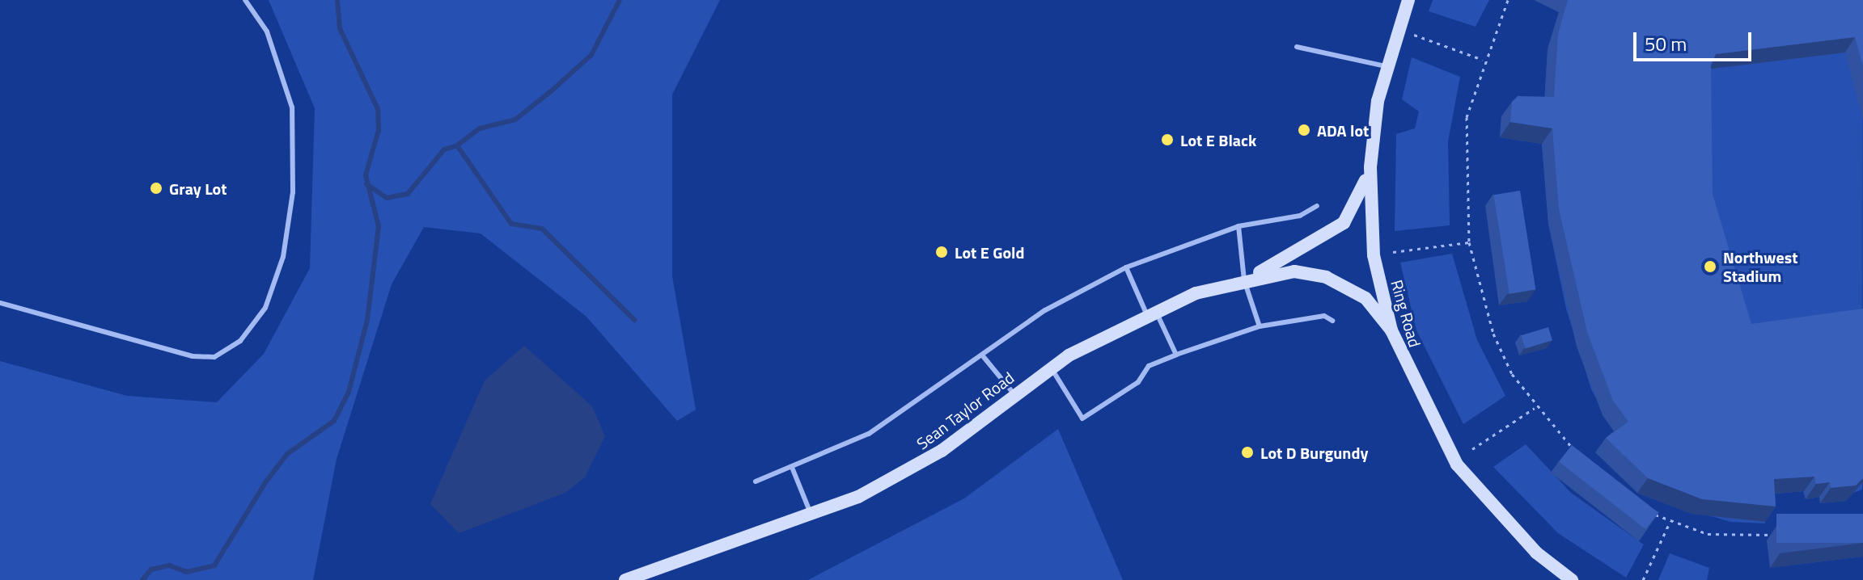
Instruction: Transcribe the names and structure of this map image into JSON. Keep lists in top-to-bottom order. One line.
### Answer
{"streets":{"main road":["Ring Road","Sean Taylor Road"]},"crossings":[["Ring Road","Sean Taylor Road"]],"places":["ADA lot","Lot E Black","Gray Lot","Lot E Gold","Northwest Stadium","Lot D Burgundy"],"scale_bar":"50 m"}
